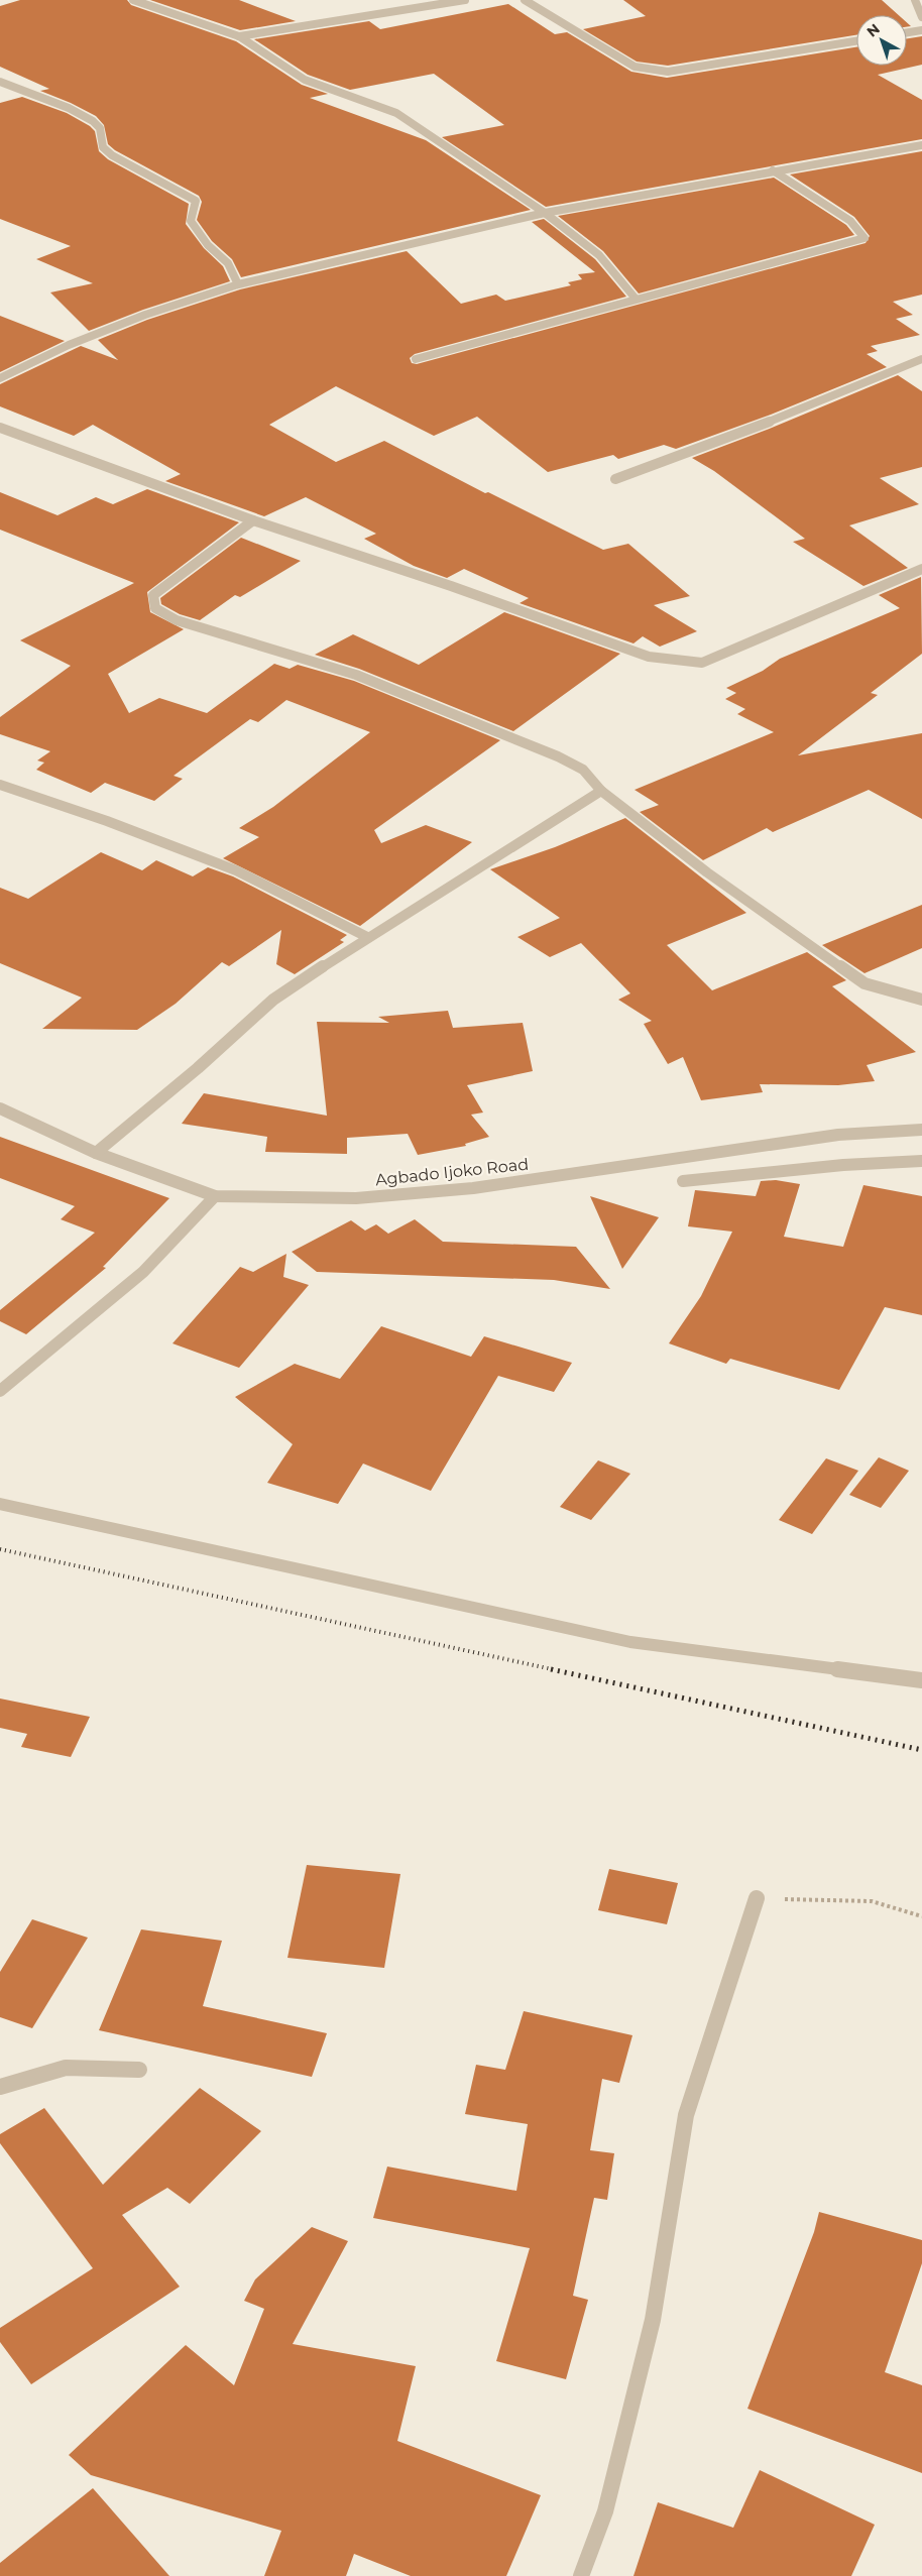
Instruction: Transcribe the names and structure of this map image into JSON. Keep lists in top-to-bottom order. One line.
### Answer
{"streets":{"street":["Agbado Ijoko Road"]},"north":"top left"}
